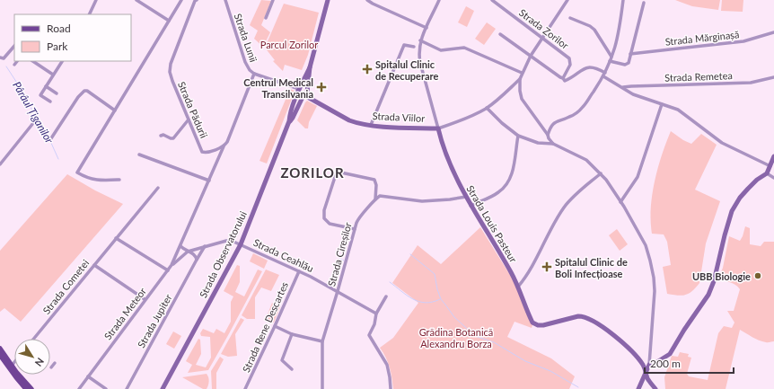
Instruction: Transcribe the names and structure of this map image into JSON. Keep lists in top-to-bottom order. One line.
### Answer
{"streets":{"street":["Strada Zorilor","Strada Lunii","Strada Mărginașă","Strada Remetea","Strada Pădurii","Strada Viilor","Strada Louis Pasteur","Strada Observatorului","Strada Cireșilor","Strada Ceahlău","Strada Cometei","Strada Meteor","Strada Jupiter","Strada Rene Descartes"]},"crossings":[["Strada Lunii","Strada Observatorului"],["Strada Pădurii","Strada Meteor"],["Strada Viilor","Strada Louis Pasteur"],["Strada Viilor","Strada Observatorului"],["Strada Observatorului","Strada Ceahlău"],["Strada Cireșilor","Strada Ceahlău"],["Strada Ceahlău","Strada Rene Descartes"]],"districts":["ZORILOR"],"water":["Pârâul Țiganilor"],"parks":["Parcul Zorilor","Grădina Botanică Alexandru Borza"],"places":{"health":["Spitalul Clinic de Recuperare","Centrul Medical Transilvania","Spitalul Clinic de Boli Infecțioase"],"other":["UBB Biologie"]},"legend":["Road","Park"],"scale_bar":"200 m","north":"bottom right"}
